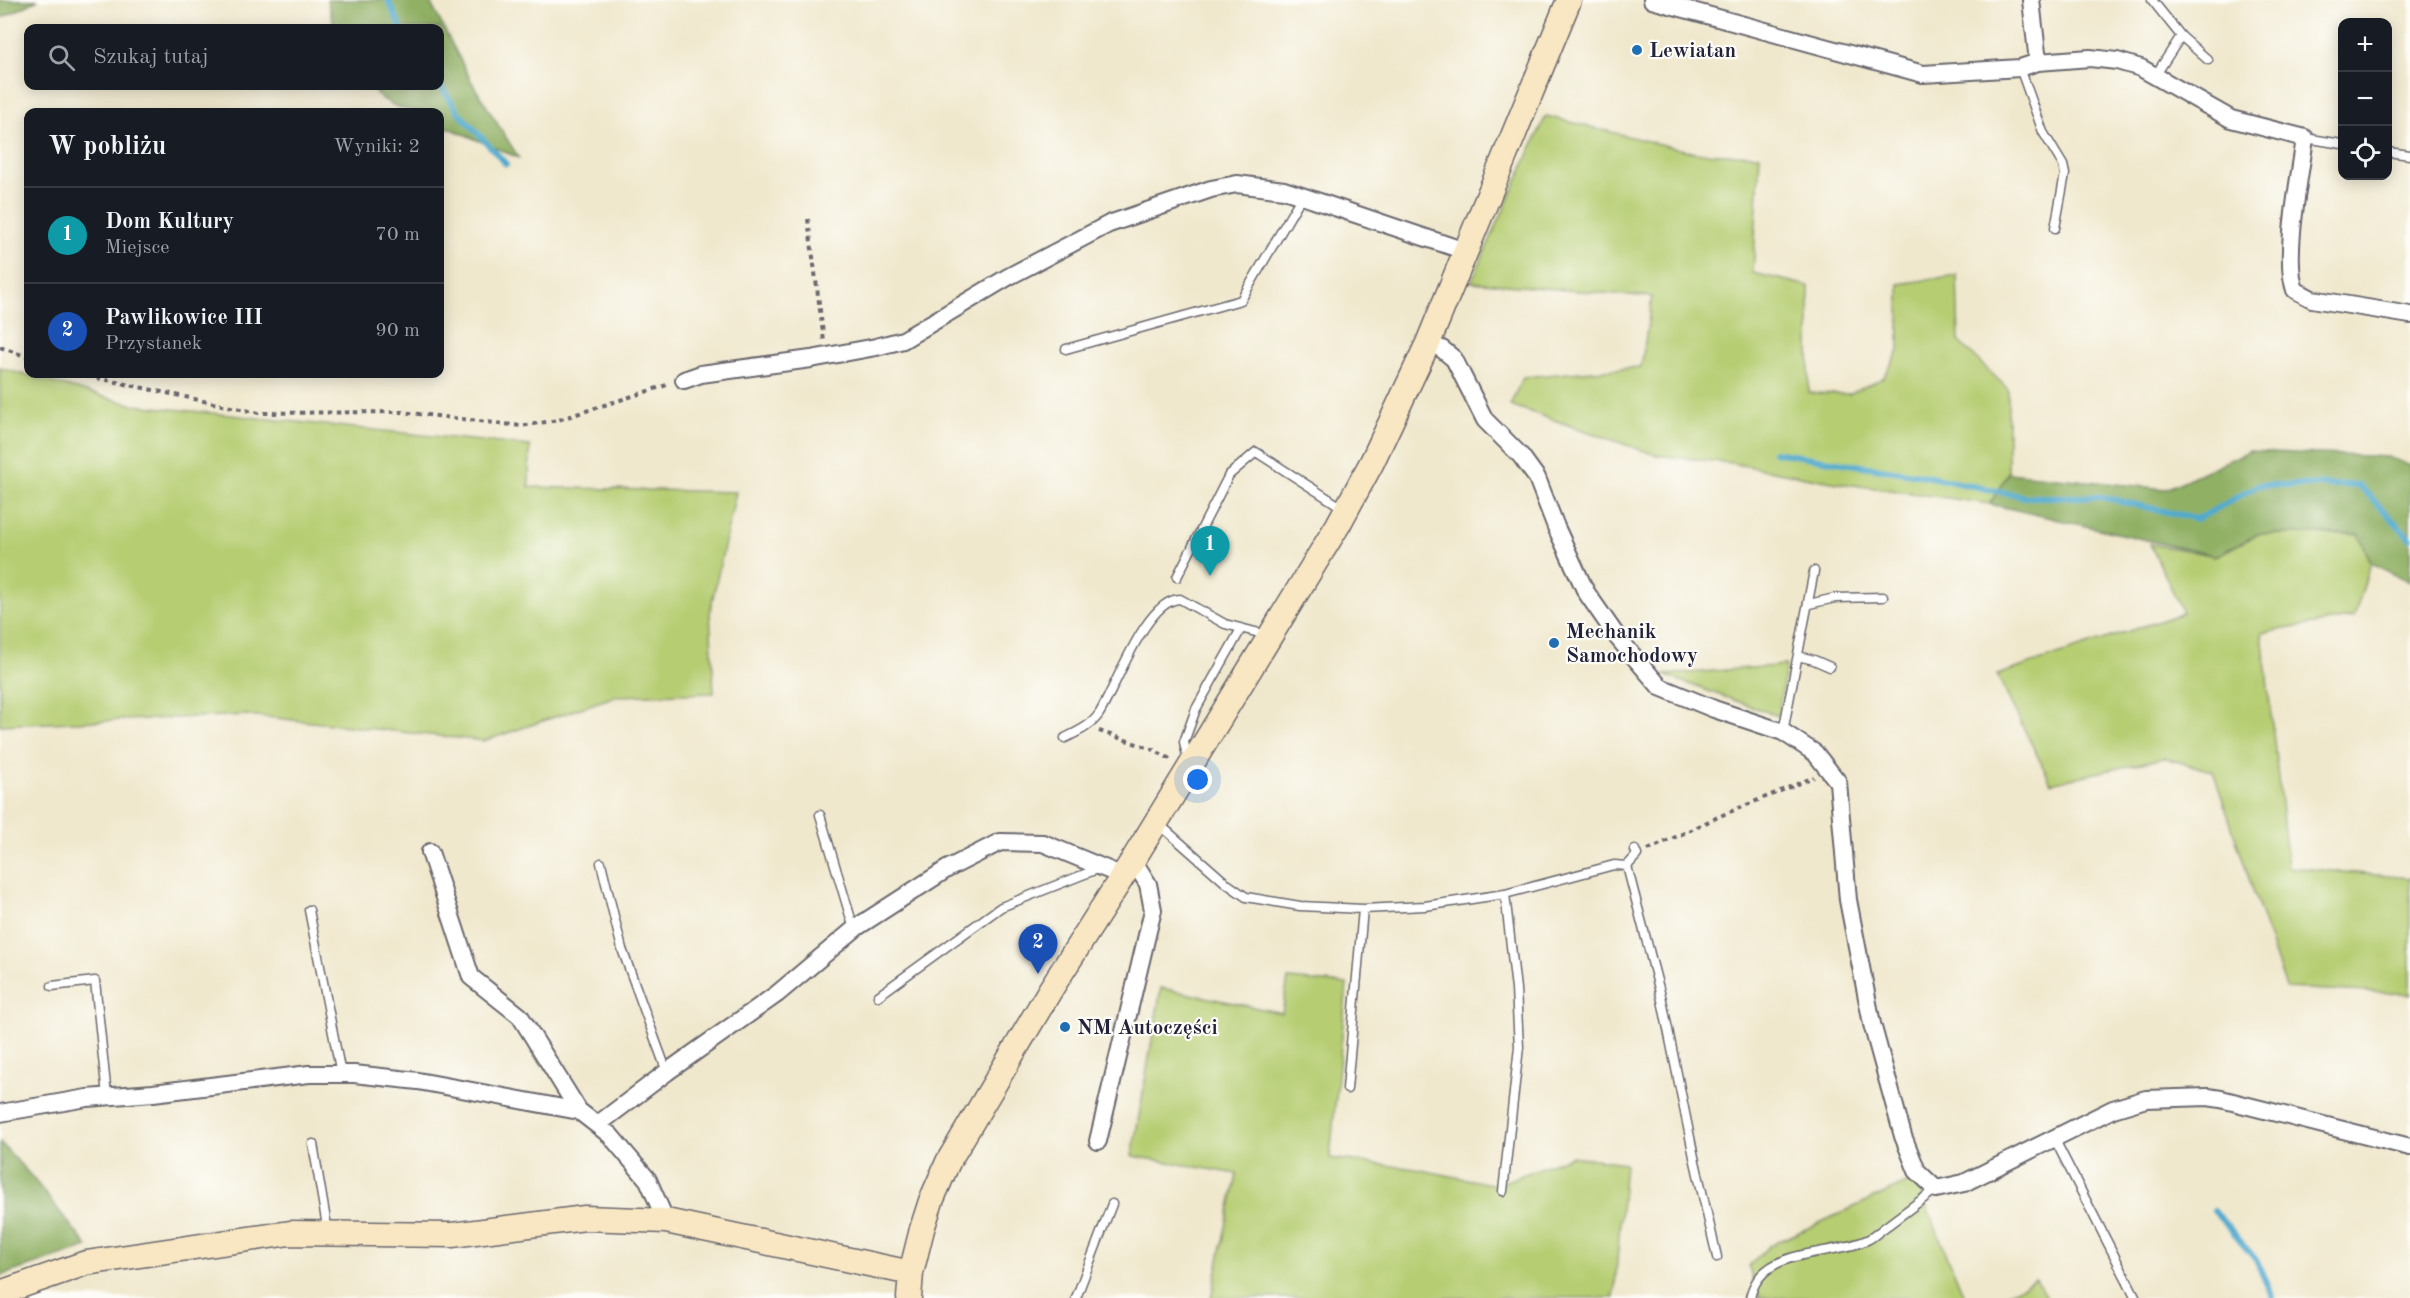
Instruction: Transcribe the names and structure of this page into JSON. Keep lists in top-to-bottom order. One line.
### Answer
{"places":["Lewiatan","Mechanik Samochodowy","NM Autoczęści"],"page":{"map_buttons":["+","−"],"search":"Szukaj tutaj","heading":["W pobliżu","Wyniki: 2"],"list":[{"mark":"1","name":"Dom Kultury","note":"Miejsce","value":"70 m"},{"mark":"2","name":"Pawlikowice III","note":"Przystanek","value":"90 m"}],"pins":["1","2"]}}
